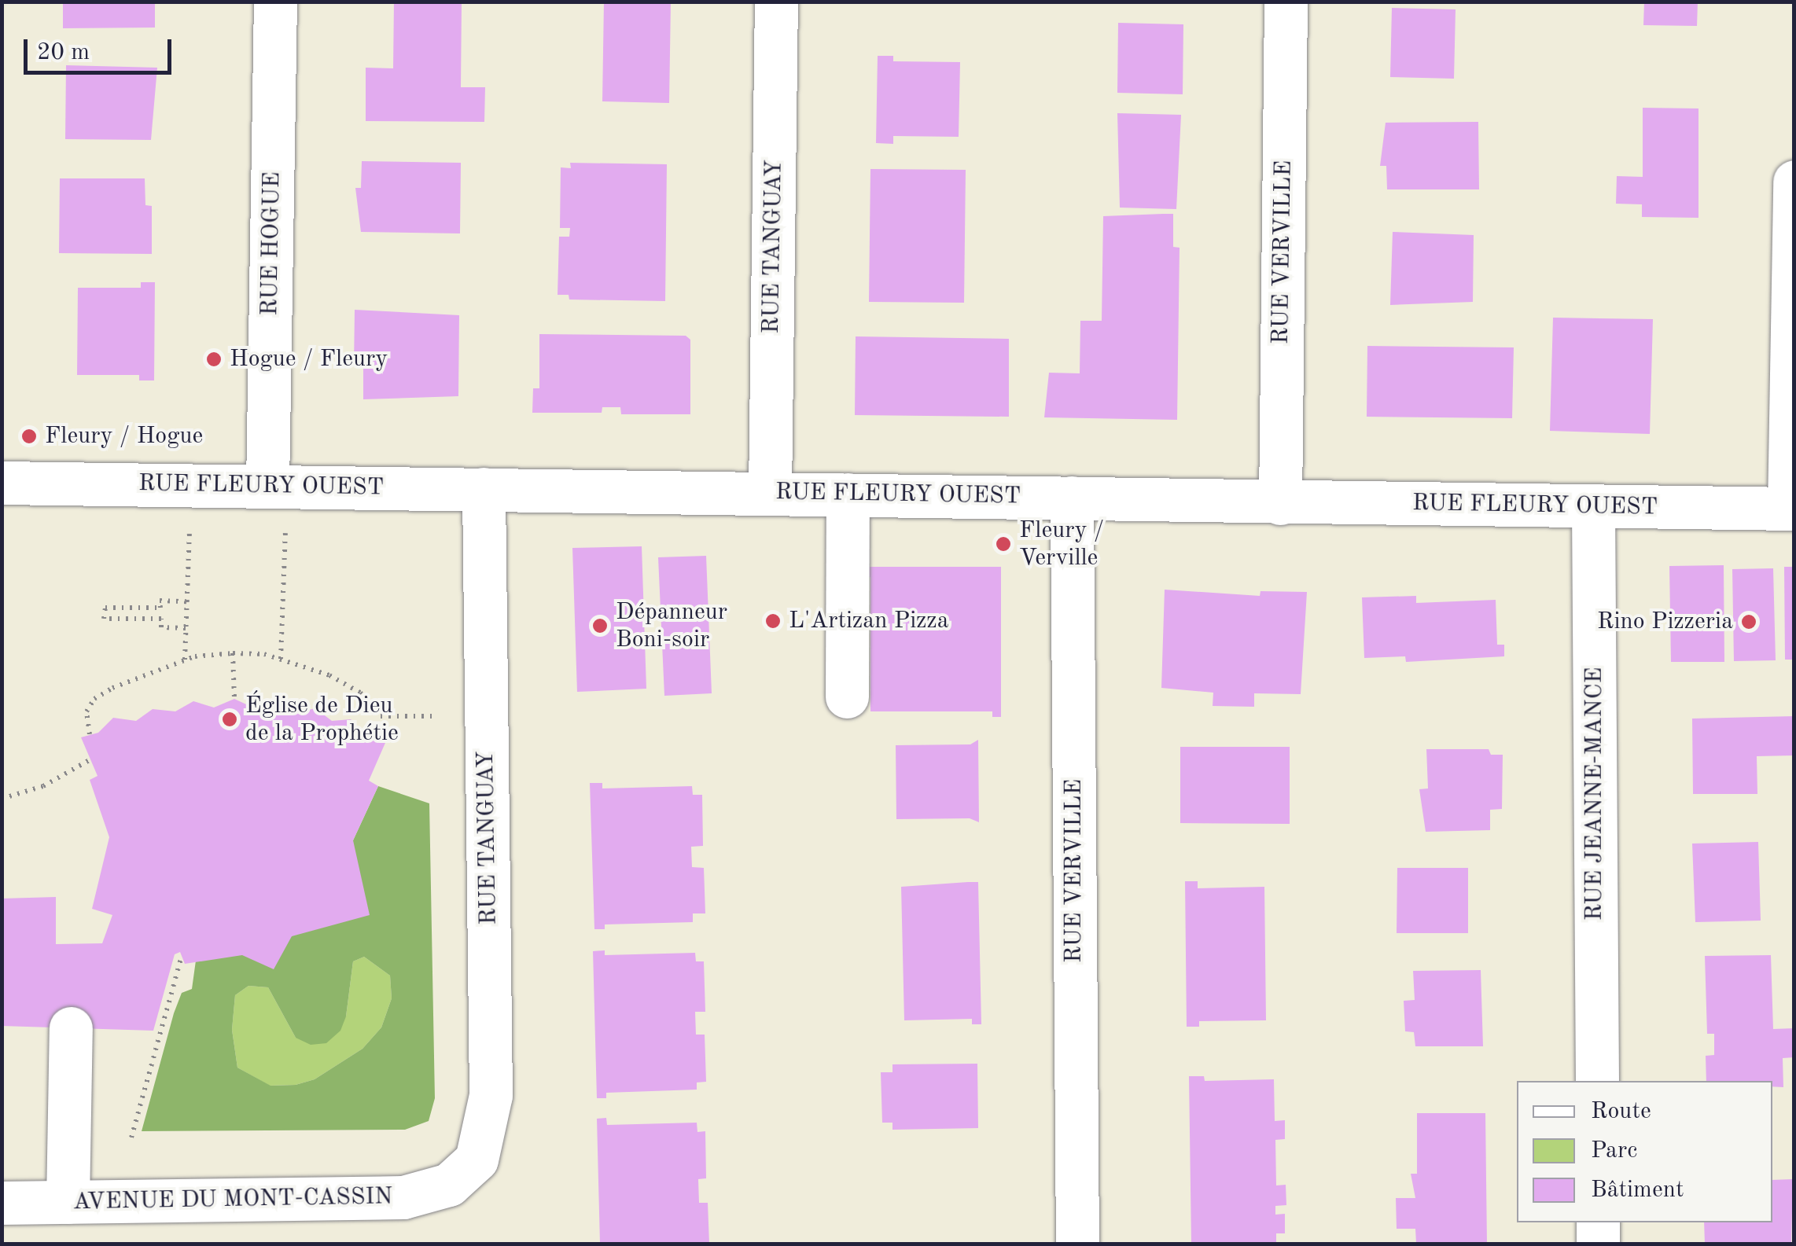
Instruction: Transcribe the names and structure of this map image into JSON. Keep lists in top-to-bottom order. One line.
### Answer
{"streets":{"street":["RUE HOGUE","RUE TANGUAY","RUE VERVILLE","RUE FLEURY OUEST","RUE JEANNE-MANCE","AVENUE DU MONT-CASSIN"]},"crossings":[["RUE HOGUE","RUE FLEURY OUEST"],["RUE TANGUAY","RUE FLEURY OUEST"],["RUE TANGUAY","AVENUE DU MONT-CASSIN"],["RUE VERVILLE","RUE FLEURY OUEST"],["RUE FLEURY OUEST","RUE JEANNE-MANCE"]],"places":["Hogue / Fleury","Fleury / Hogue","Fleury / Verville","L'Artizan Pizza","Rino Pizzeria","Dépanneur Boni-soir","Église de Dieu de la Prophétie"],"legend":["Route","Parc","Bâtiment"],"scale_bar":"20 m"}
